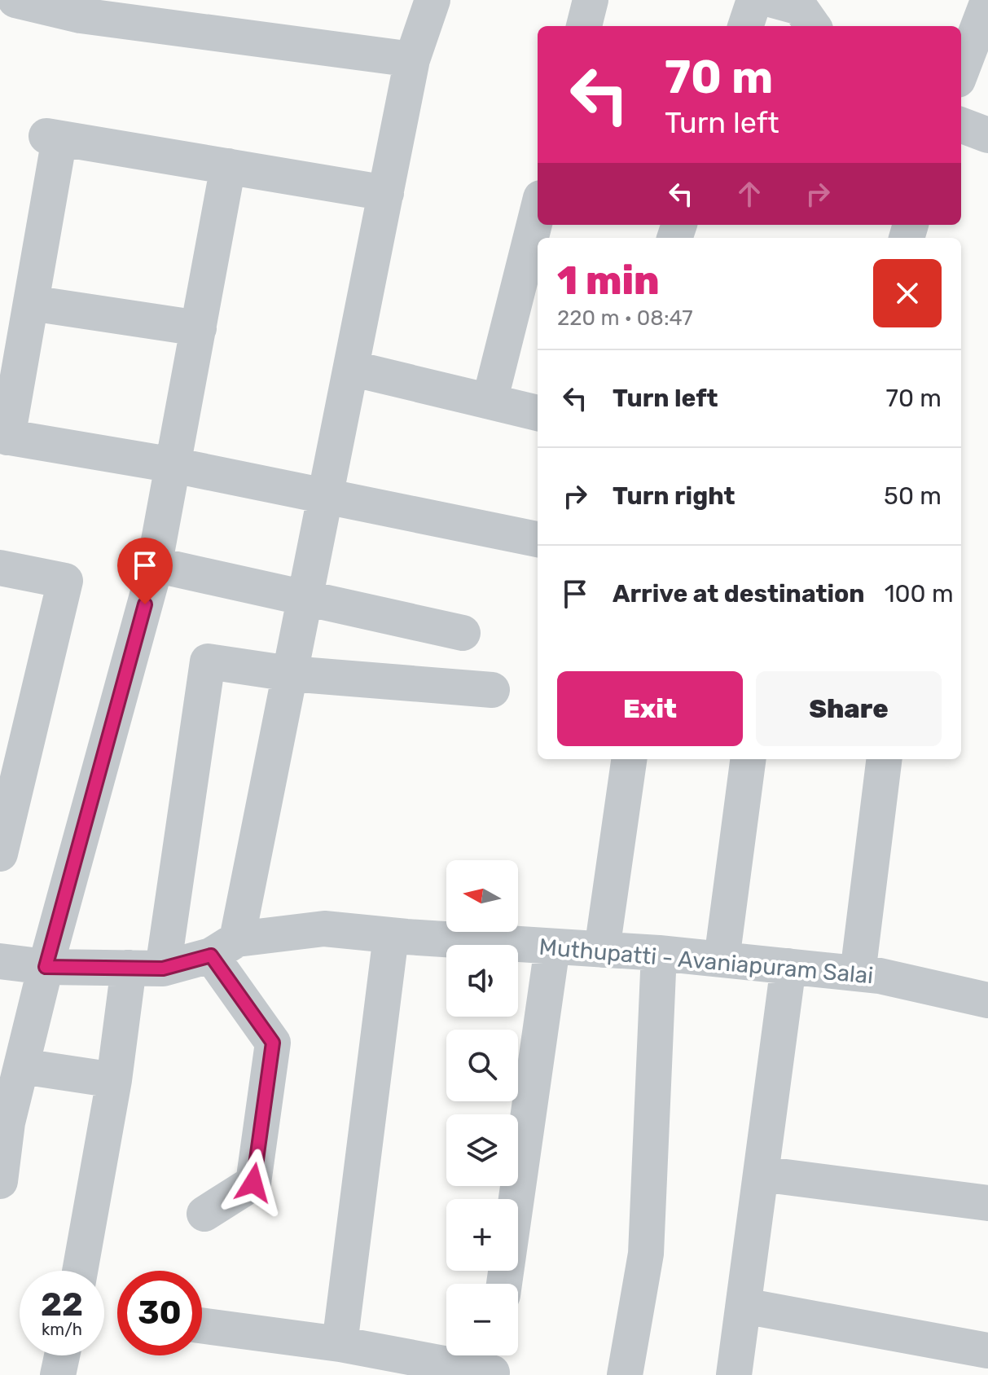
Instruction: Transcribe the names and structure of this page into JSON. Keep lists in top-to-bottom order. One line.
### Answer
{"streets":{"street":["Muthupatti - Avaniapuram Salai"]},"north":"left","page":{"turn":["70 m","Turn left"],"heading":["1 min","220 m · 08:47"],"list":[{"name":"Turn left","value":"70 m"},{"name":"Turn right","value":"50 m"},{"name":"Arrive at destination","value":"100 m"}],"buttons":["Exit","Share"],"map_buttons":["+","−"],"speed":"22 km/h","limit":"30"}}
